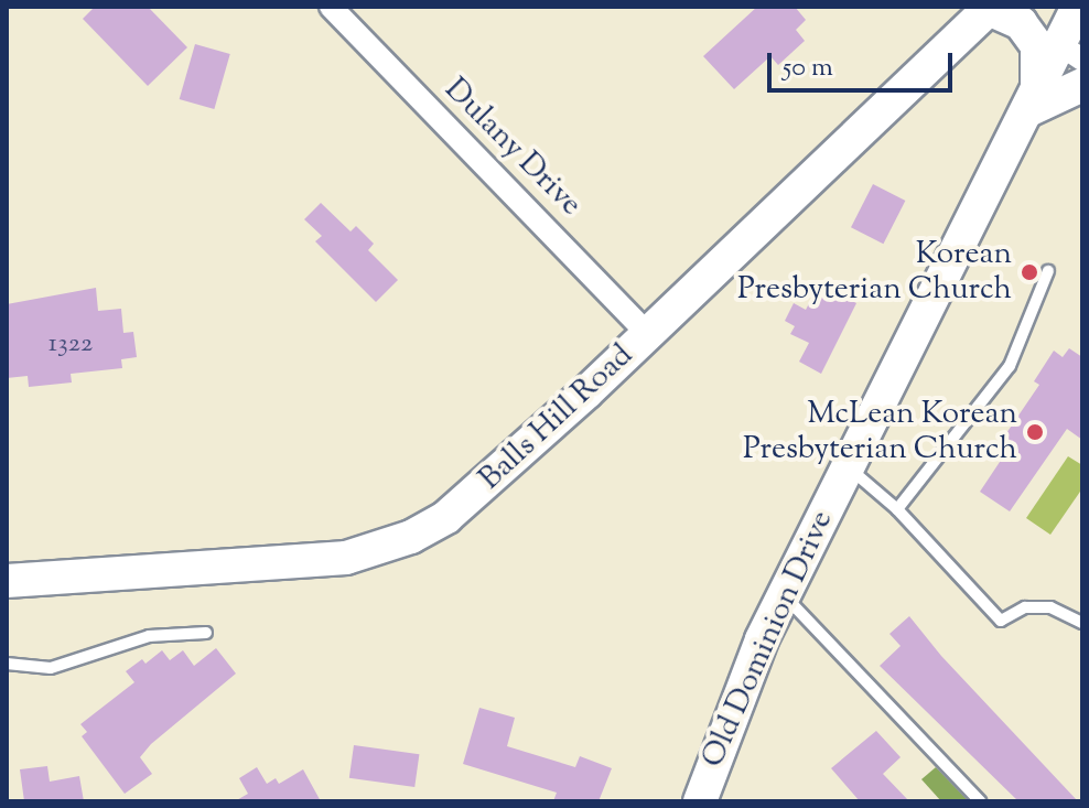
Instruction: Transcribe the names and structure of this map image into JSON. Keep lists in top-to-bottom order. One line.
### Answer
{"streets":{"street":["Dulany Drive","Balls Hill Road","Old Dominion Drive"]},"crossings":[["Dulany Drive","Balls Hill Road"]],"places":["Korean Presbyterian Church","McLean Korean Presbyterian Church"],"house_numbers":["1322"],"scale_bar":"50 m"}
